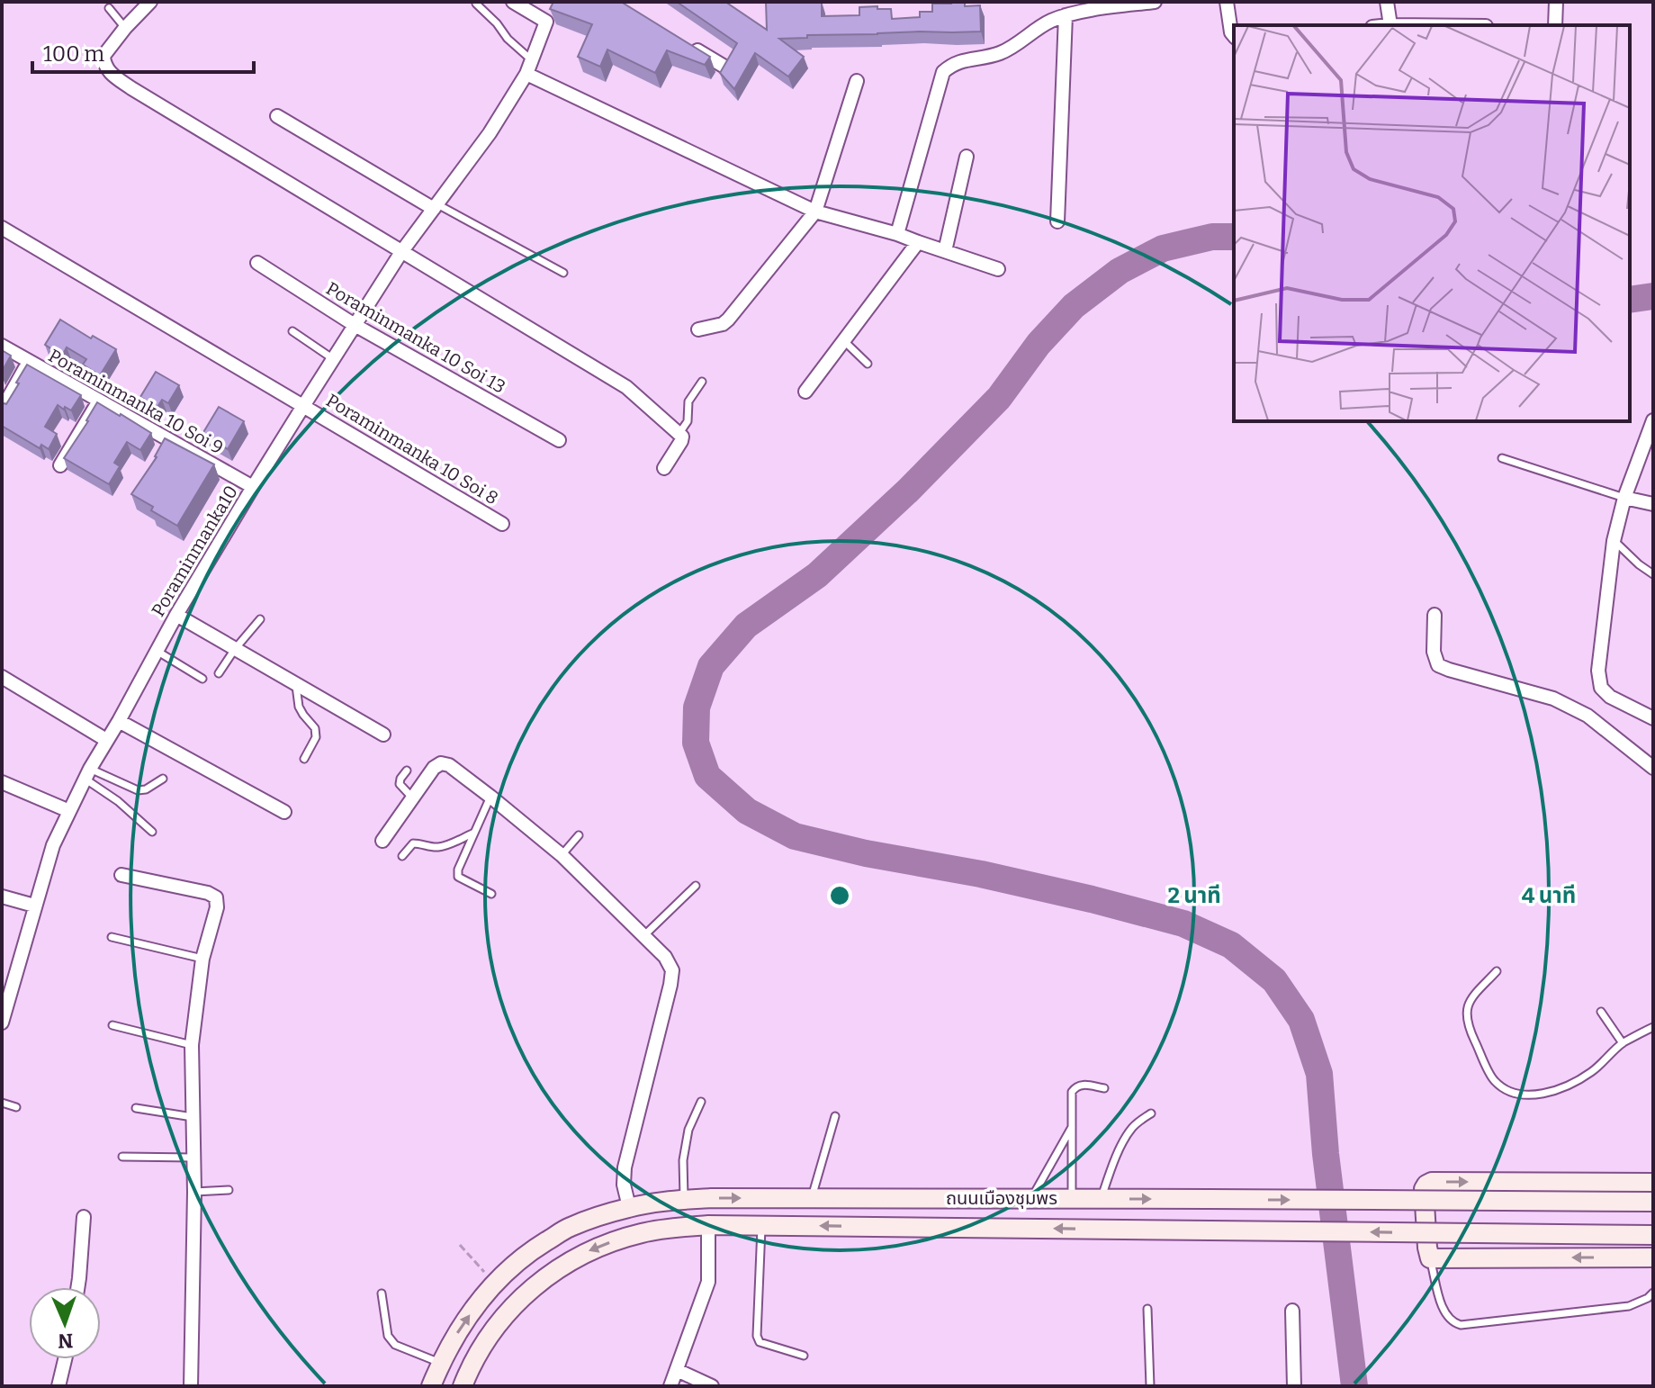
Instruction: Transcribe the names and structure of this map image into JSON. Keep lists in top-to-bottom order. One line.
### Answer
{"streets":{"main road":["ถนนเมืองชุมพร"],"street":["Poraminmanka 10 Soi 13","Poraminmanka 10 Soi 9","Poraminmanka 10 Soi 8","Poraminmanka10"]},"crossings":[["Poraminmanka 10 Soi 13","Poraminmanka10"],["Poraminmanka 10 Soi 9","Poraminmanka10"],["Poraminmanka 10 Soi 8","Poraminmanka10"]],"scale_bar":"100 m","north":"bottom","rings":["2 นาที","4 นาที"]}
